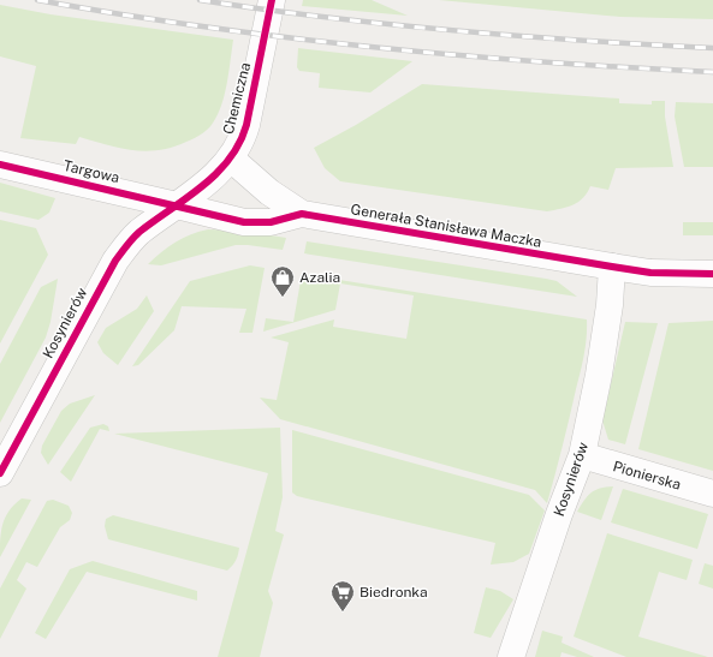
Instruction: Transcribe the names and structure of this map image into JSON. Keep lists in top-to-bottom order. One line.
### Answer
{"streets":{"street":["Chemiczna","Targowa","Generała Stanisława Maczka","Kosynierów","Pionierska"]},"crossings":[["Chemiczna","Targowa"],["Chemiczna","Generała Stanisława Maczka"],["Chemiczna","Kosynierów"],["Targowa","Generała Stanisława Maczka"],["Targowa","Kosynierów"],["Generała Stanisława Maczka","Kosynierów"],["Kosynierów","Pionierska"]],"places":{"shop":["Azalia"],"supermarket":["Biedronka"]}}
